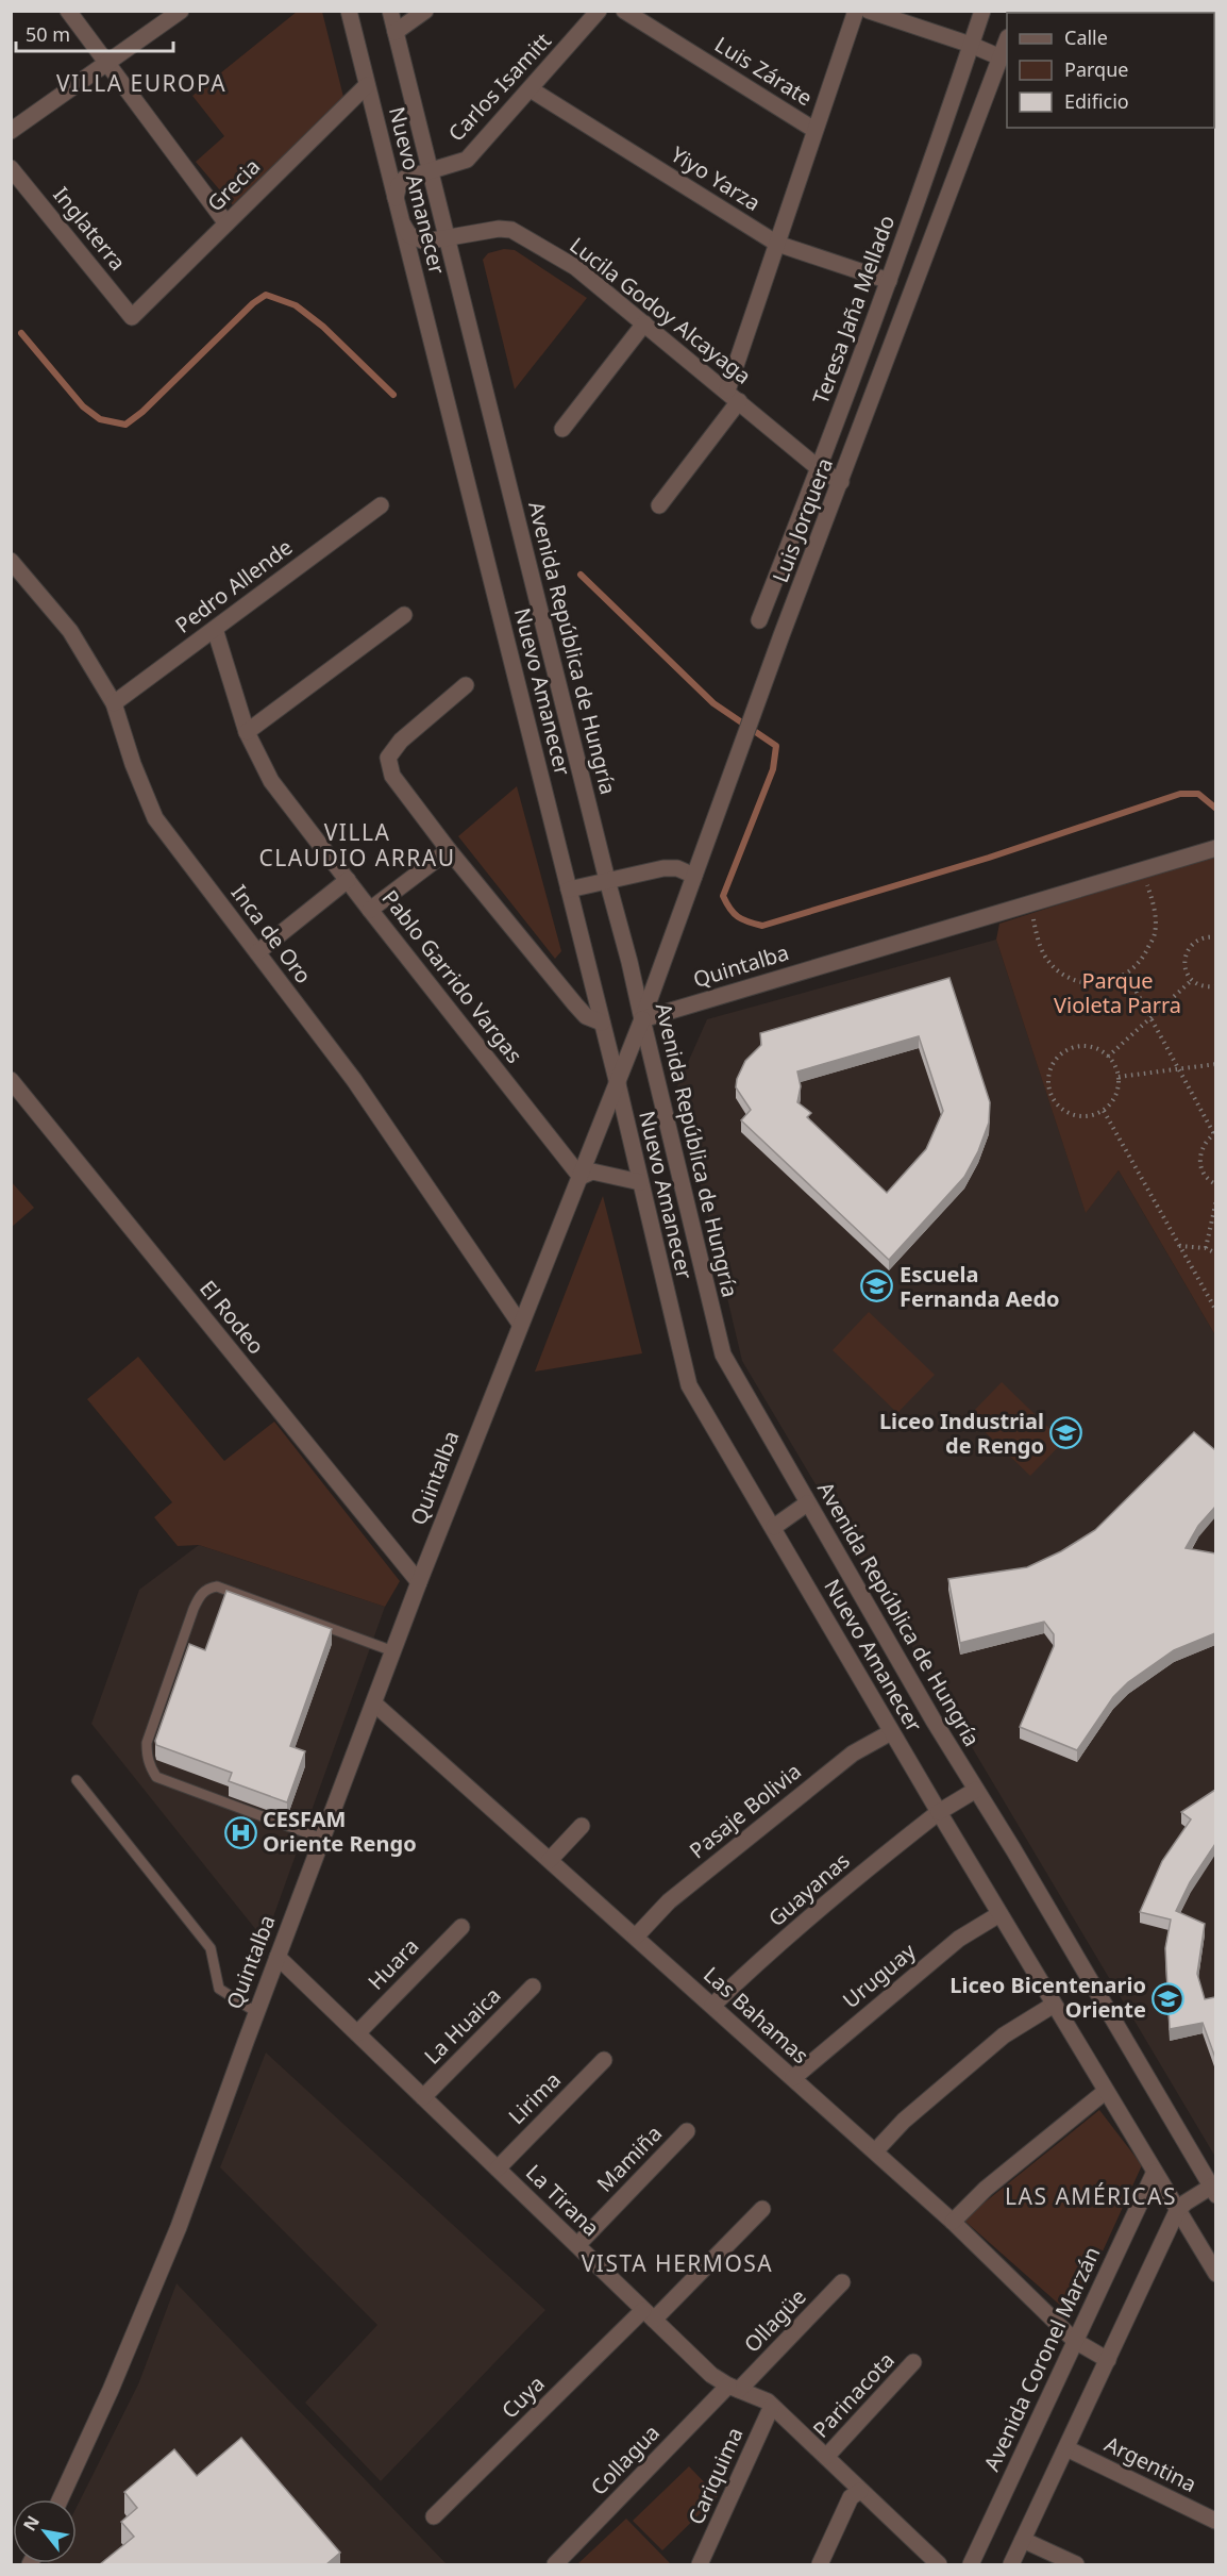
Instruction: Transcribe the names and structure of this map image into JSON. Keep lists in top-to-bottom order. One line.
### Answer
{"streets":{"street":["Luis Zárate","Carlos Isamitt","Yiyo Yarza","Grecia","Nuevo Amanecer","Inglaterra","Teresa Jaña Mellado","Lucila Godoy Alcayaga","Luis Jorquera","Pedro Allende","Avenida República de Hungría","Inca de Oro","Quintalba","Pablo Garrido Vargas","El Rodeo","Pasaje Bolivia","Guayanas","Huara","Uruguay","Las Bahamas","La Huaica","Lirima","Mamiña","La Tirana","Ollagüe","Avenida Coronel Marzán","Parinacota","Cuya","Collagua","Argentina","Cariquima"]},"crossings":[["Carlos Isamitt","Yiyo Yarza"],["Carlos Isamitt","Nuevo Amanecer"],["Carlos Isamitt","Avenida República de Hungría"],["Yiyo Yarza","Teresa Jaña Mellado"],["Grecia","Nuevo Amanecer"],["Grecia","Inglaterra"],["Nuevo Amanecer","Lucila Godoy Alcayaga"],["Nuevo Amanecer","Quintalba"],["Nuevo Amanecer","Pasaje Bolivia"],["Nuevo Amanecer","Guayanas"],["Nuevo Amanecer","Uruguay"],["Nuevo Amanecer","Avenida Coronel Marzán"],["Teresa Jaña Mellado","Lucila Godoy Alcayaga"],["Lucila Godoy Alcayaga","Luis Jorquera"],["Lucila Godoy Alcayaga","Avenida República de Hungría"],["Luis Jorquera","Avenida República de Hungría"],["Luis Jorquera","Quintalba"],["Pedro Allende","Inca de Oro"],["Pedro Allende","Pablo Garrido Vargas"],["Avenida República de Hungría","Quintalba"],["Avenida República de Hungría","Guayanas"],["Inca de Oro","Quintalba"],["Quintalba","Pablo Garrido Vargas"],["Quintalba","El Rodeo"],["Quintalba","Las Bahamas"],["Quintalba","La Tirana"],["Pasaje Bolivia","Las Bahamas"],["Guayanas","Las Bahamas"],["Huara","La Tirana"],["Uruguay","Las Bahamas"],["Las Bahamas","Avenida Coronel Marzán"],["La Huaica","La Tirana"],["Lirima","La Tirana"],["Mamiña","La Tirana"],["La Tirana","Ollagüe"],["La Tirana","Parinacota"],["La Tirana","Cuya"],["La Tirana","Collagua"],["La Tirana","Cariquima"],["Ollagüe","Collagua"]],"districts":["VILLA EUROPA","VILLA CLAUDIO ARRAU","LAS AMÉRICAS","VISTA HERMOSA"],"parks":["Parque Violeta Parra"],"places":{"school or university":["Escuela Fernanda Aedo","Liceo Industrial de Rengo","Liceo Bicentenario Oriente"],"hospital":["CESFAM Oriente Rengo"]},"legend":["Calle","Parque","Edificio"],"scale_bar":"50 m","north":"top left"}
